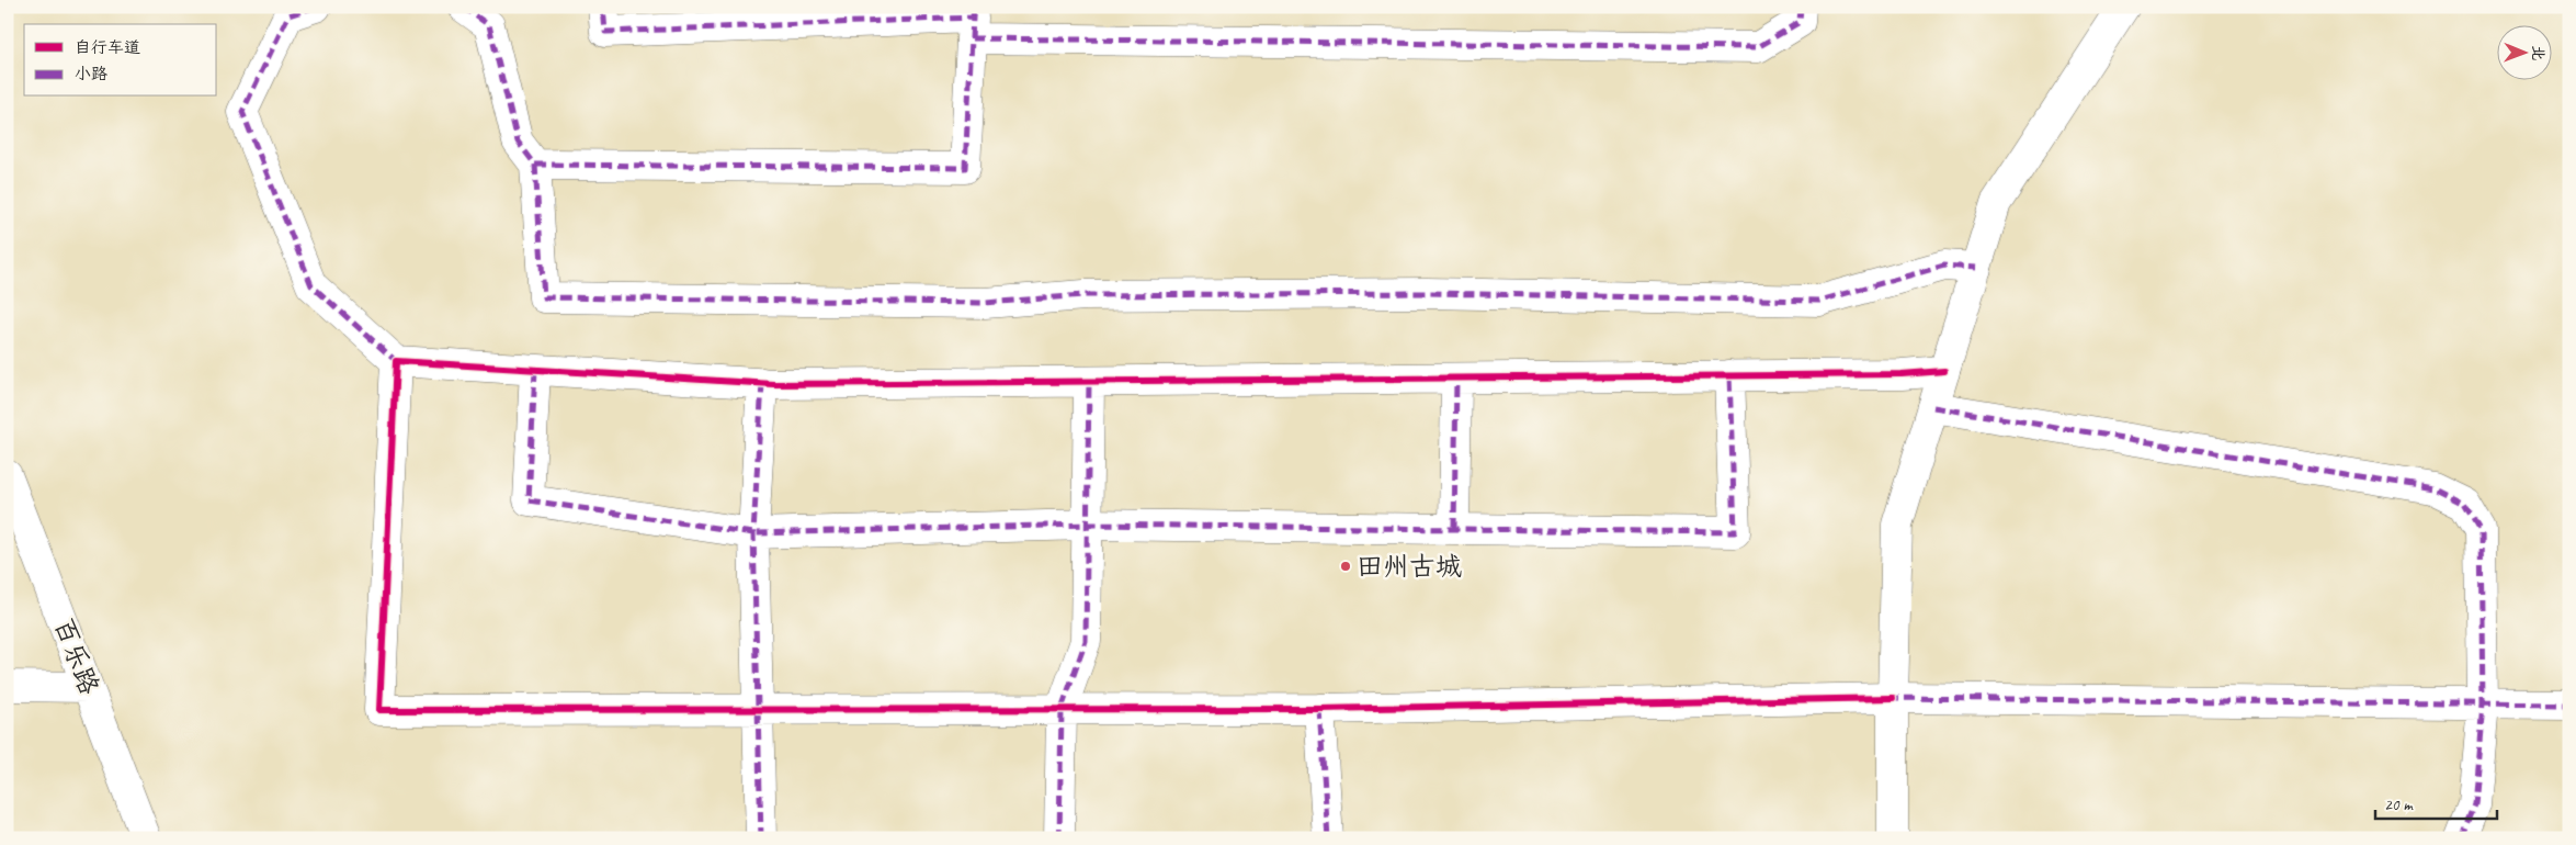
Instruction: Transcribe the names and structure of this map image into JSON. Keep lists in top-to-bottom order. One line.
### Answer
{"streets":{"street":["百乐路"]},"places":["田州古城"],"legend":["自行车道","小路"],"scale_bar":"20 m","north":"right"}
